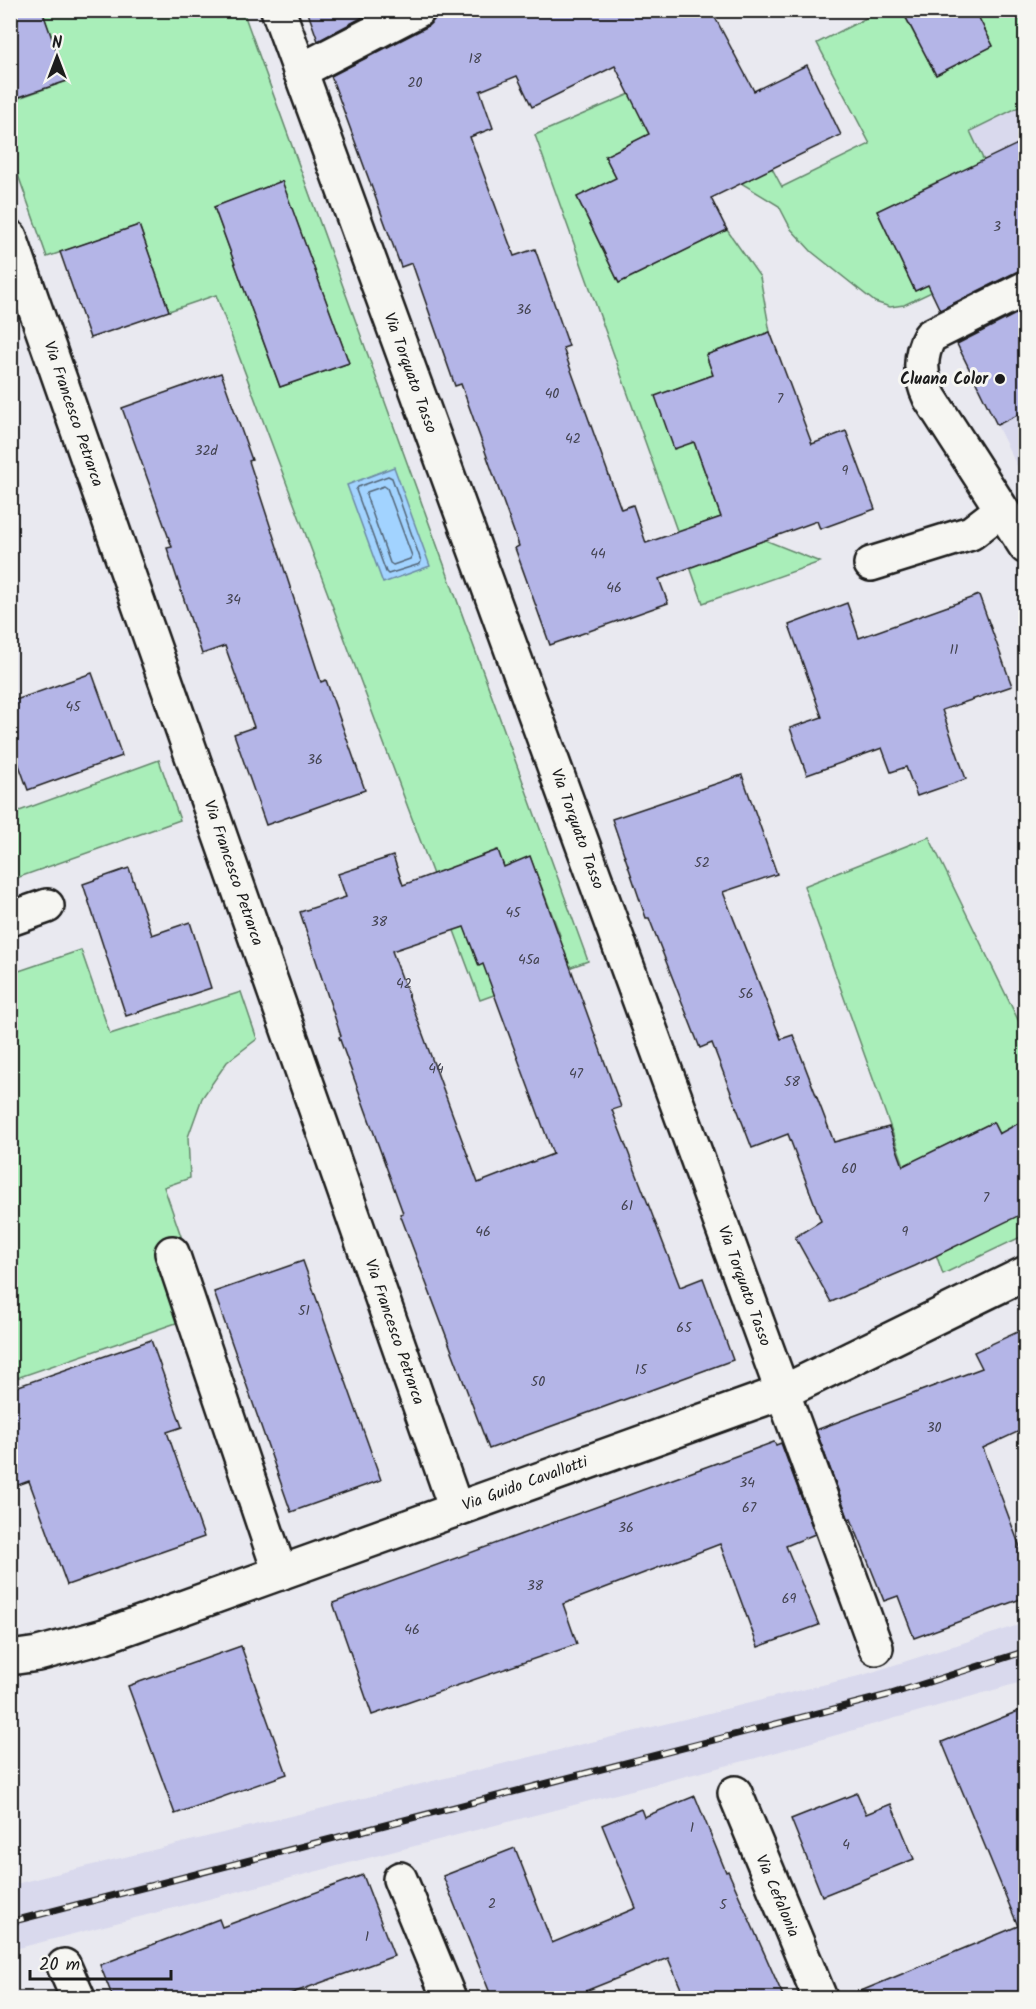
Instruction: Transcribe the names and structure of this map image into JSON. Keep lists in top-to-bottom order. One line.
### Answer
{"streets":{"street":["Via Torquato Tasso","Via Francesco Petrarca","Via Guido Cavallotti","Via Cefalonia"]},"crossings":[["Via Torquato Tasso","Via Guido Cavallotti"],["Via Francesco Petrarca","Via Guido Cavallotti"]],"places":["Cluana Color"],"house_numbers":["18","20","3","36","40","7","42","32d","9","44","46","34","11","45","36","52","45","38","45a","42","56","44","47","58","60","7","61","46","9","51","65","15","50","30","34","67","36","38","69","46","1","4","2","5","1"],"scale_bar":"20 m","north":"top"}
